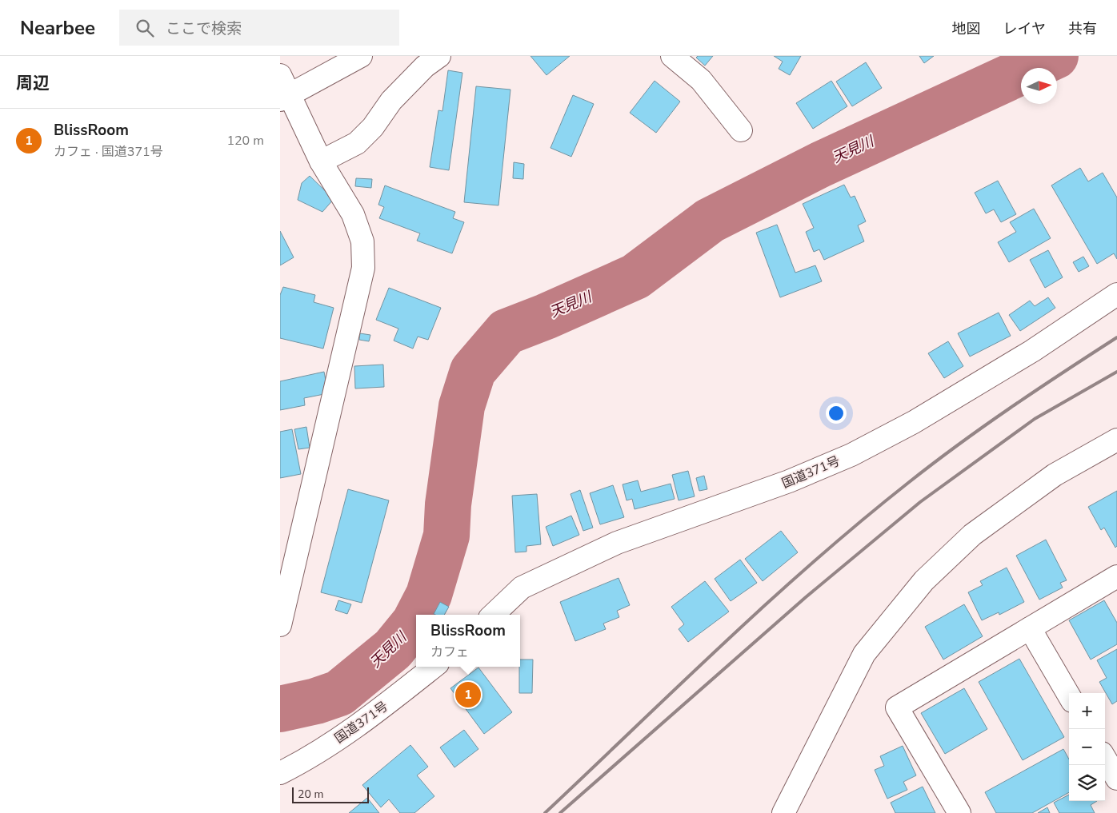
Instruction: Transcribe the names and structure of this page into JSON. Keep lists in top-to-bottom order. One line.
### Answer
{"streets":{"main road":["国道371号"]},"water":["天見川"],"scale_bar":"20 m","north":"right","page":{"header":"Nearbee","search":"ここで検索","nav":["地図","レイヤ","共有"],"heading":"周辺","list":[{"mark":"1","name":"BlissRoom","note":"カフェ · 国道371号","value":"120 m"}],"popup":["BlissRoom","カフェ"],"pins":"1","map_buttons":["+","−"],"scale":"20 m"}}
